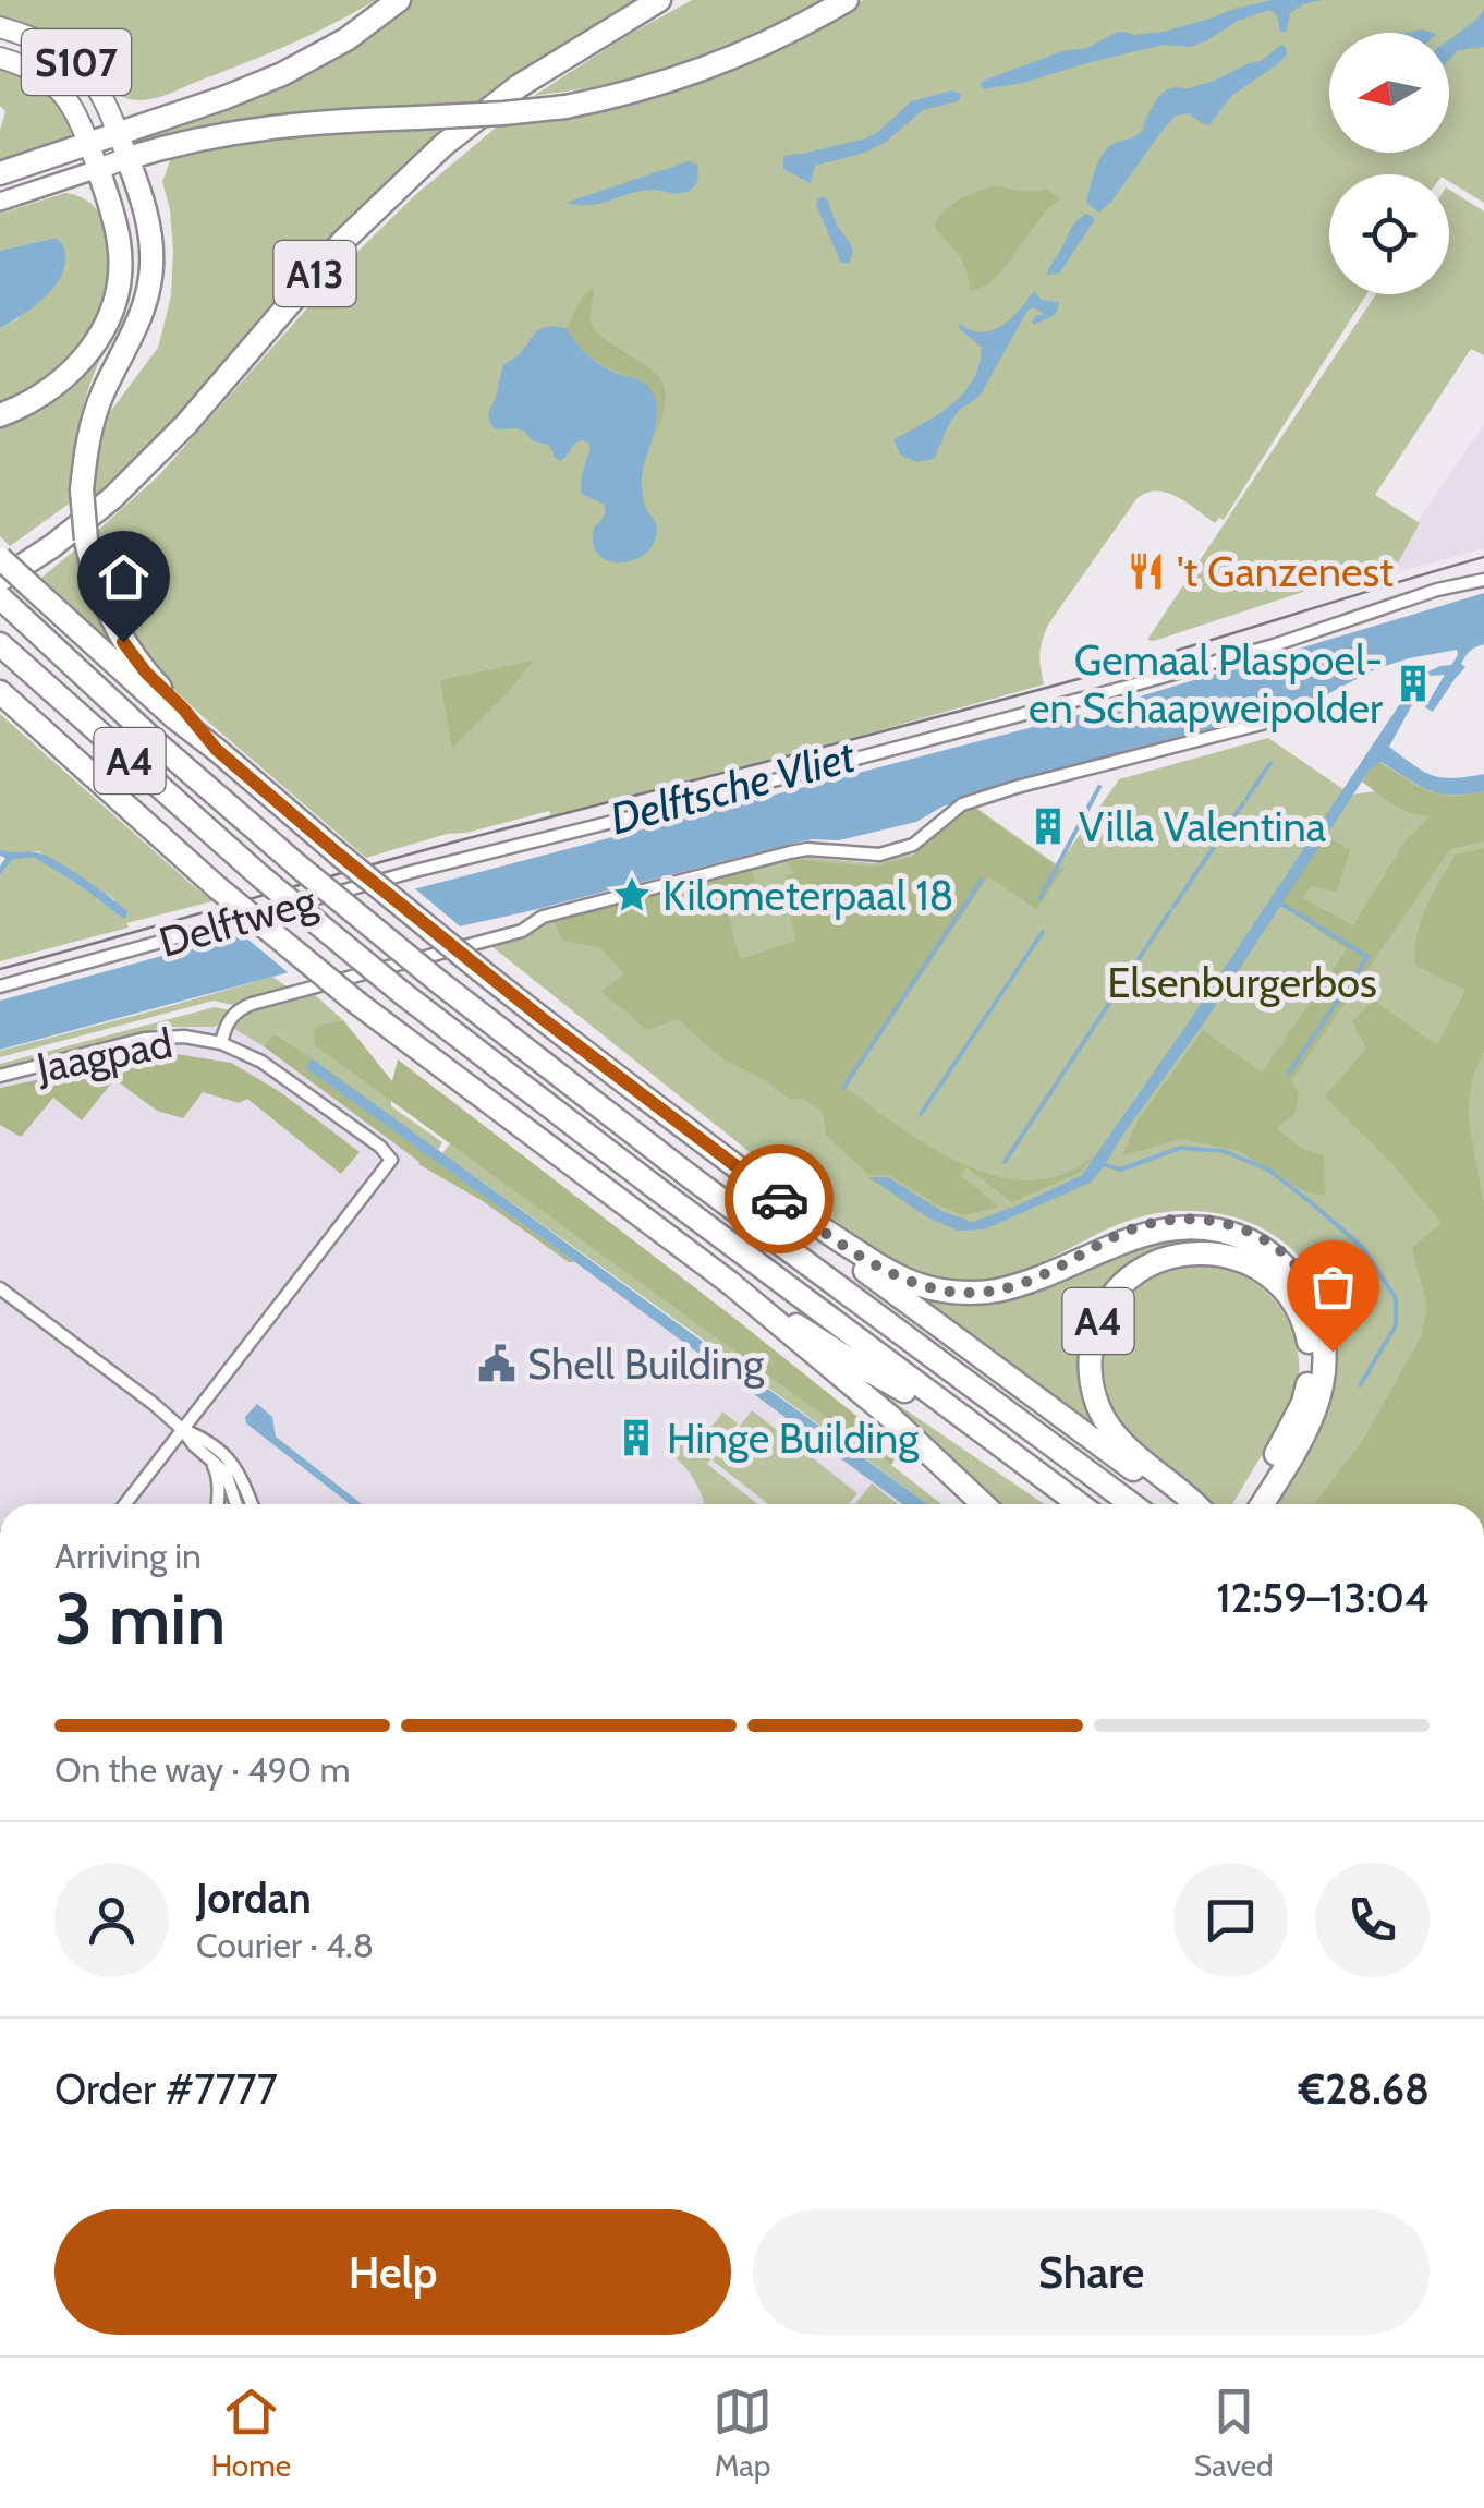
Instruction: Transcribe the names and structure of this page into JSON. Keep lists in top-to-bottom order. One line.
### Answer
{"streets":{"highway":["A13","A4"],"main road":["S107"],"street":["Delftweg","Jaagpad"]},"crossings":[["S107","A4"],["A13","A4"]],"water":["Delftsche Vliet"],"parks":["Elsenburgerbos"],"places":{"restaurant":["'t Ganzenest"],"building":["Gemaal Plaspoel- en Schaapweipolder","Villa Valentina","Hinge Building"],"place":["Kilometerpaal 18"],"public building":["Shell Building"]},"north":"left","page":{"heading":["3 min","Arriving in","12:59–13:04"],"panel":["Jordan","Courier · 4.8","Order #7777","€28.68"],"bar":"On the way · 490 m","buttons":["Help","Share"],"tabs":["Home","Map","Saved"]}}
